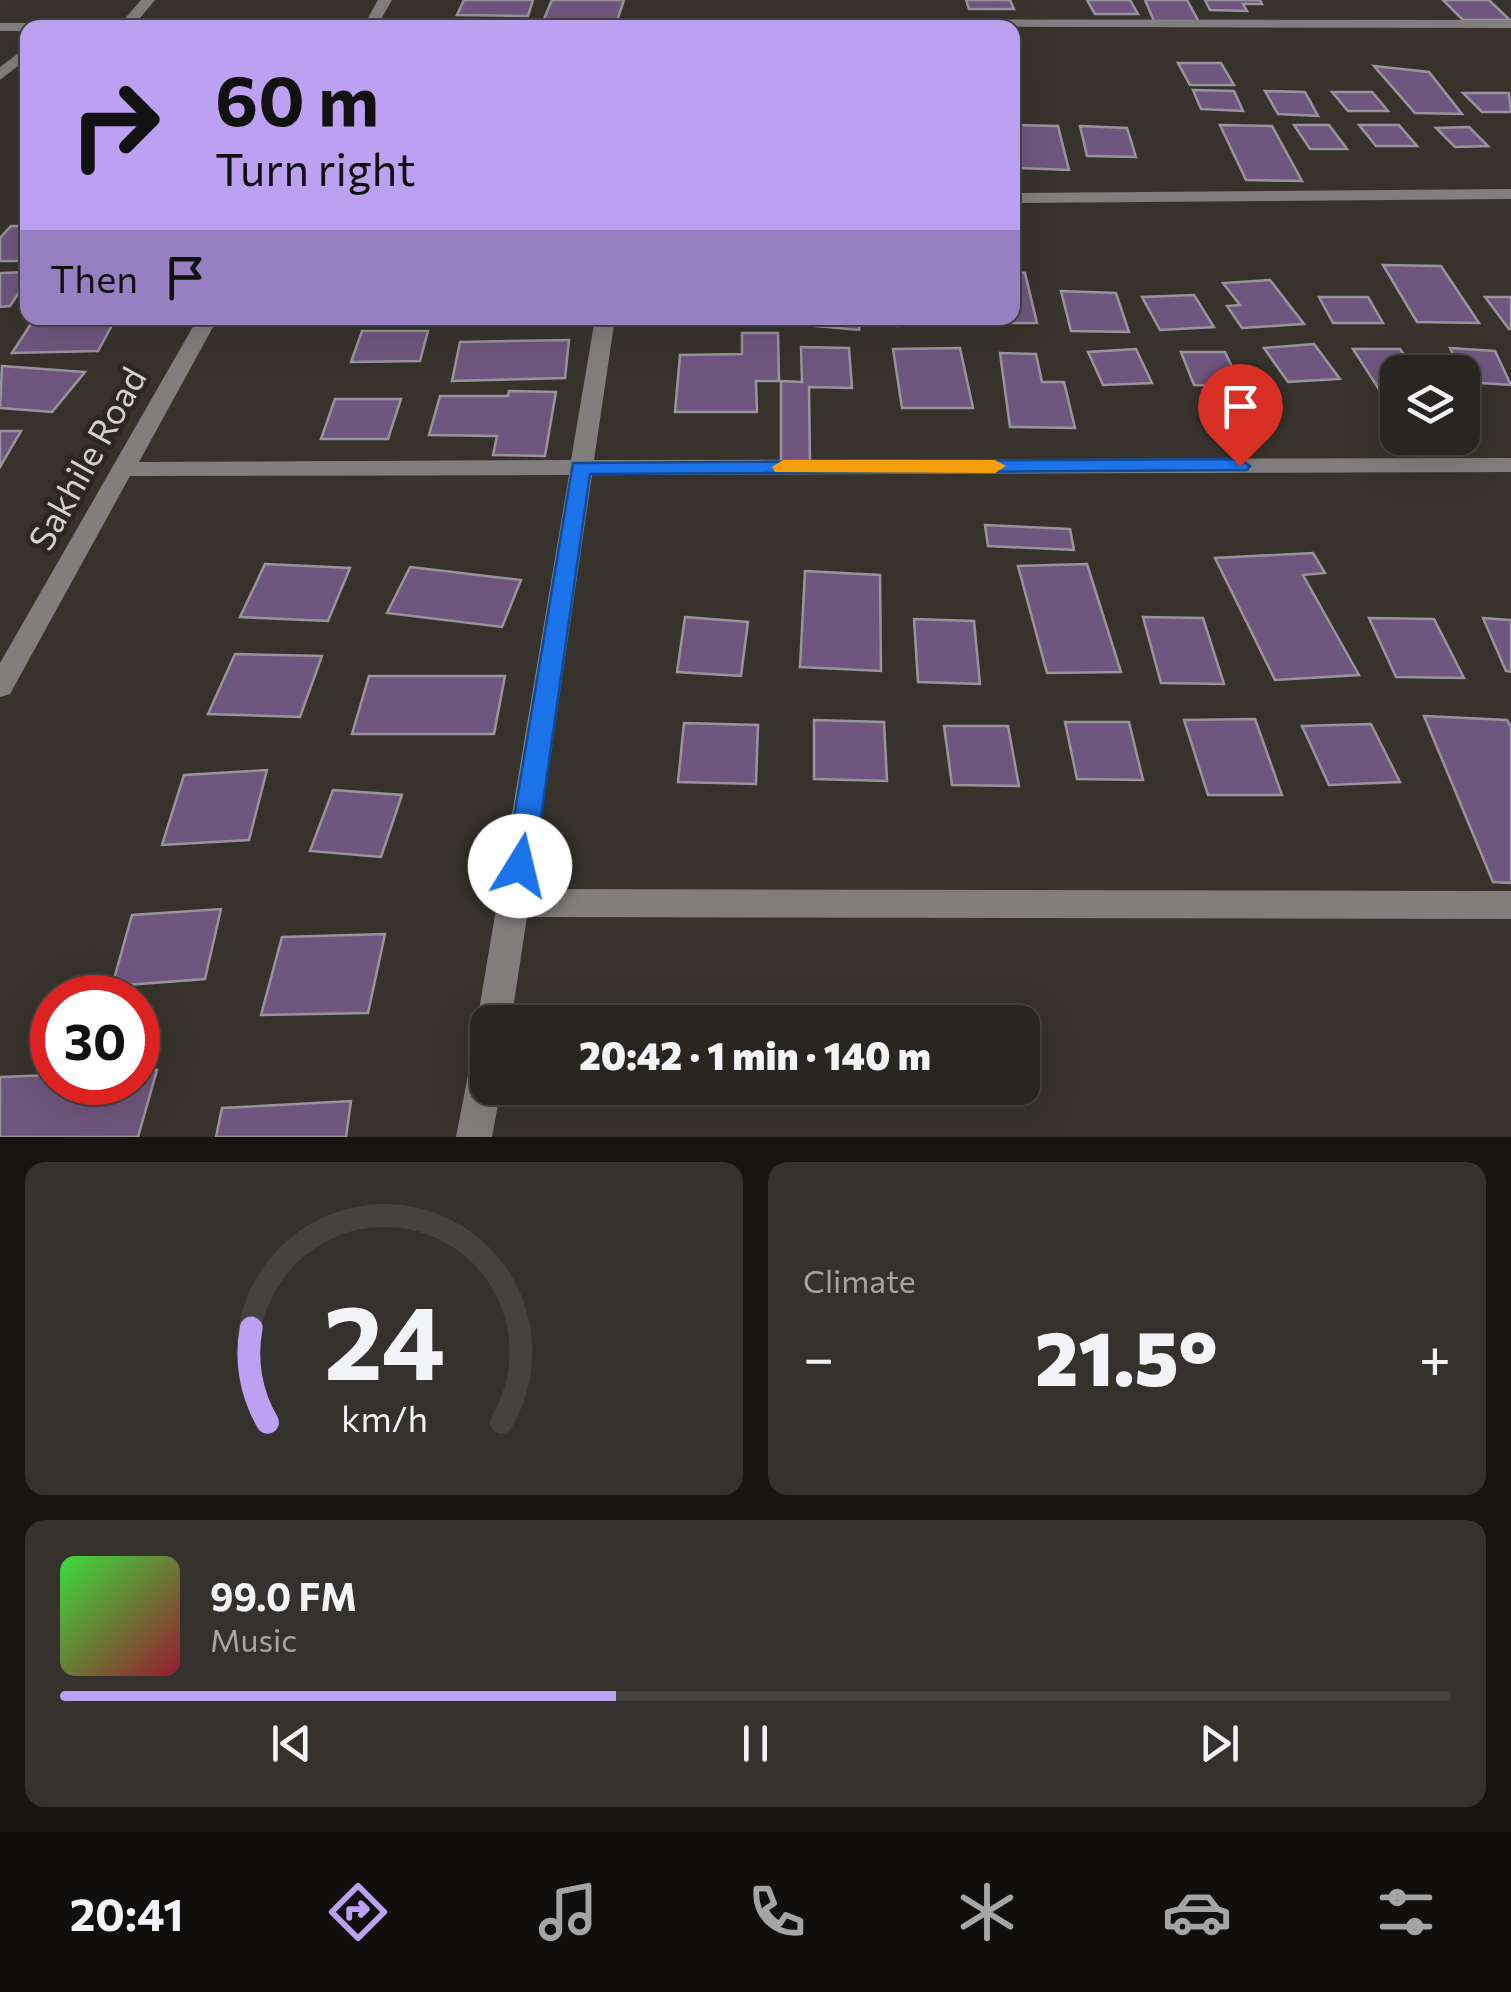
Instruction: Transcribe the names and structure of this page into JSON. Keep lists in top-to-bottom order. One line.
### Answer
{"streets":{"street":["Sakhile Road"]},"page":{"turn":["60 m","Turn right"],"then":"Then","limit":"30","trip":"20:42 · 1 min · 140 m","tile":"Climate","heat":["−","21.5°","+"],"song":["99.0 FM","Music"],"tabs":"20:41","gauge":["24","km/h"]}}
